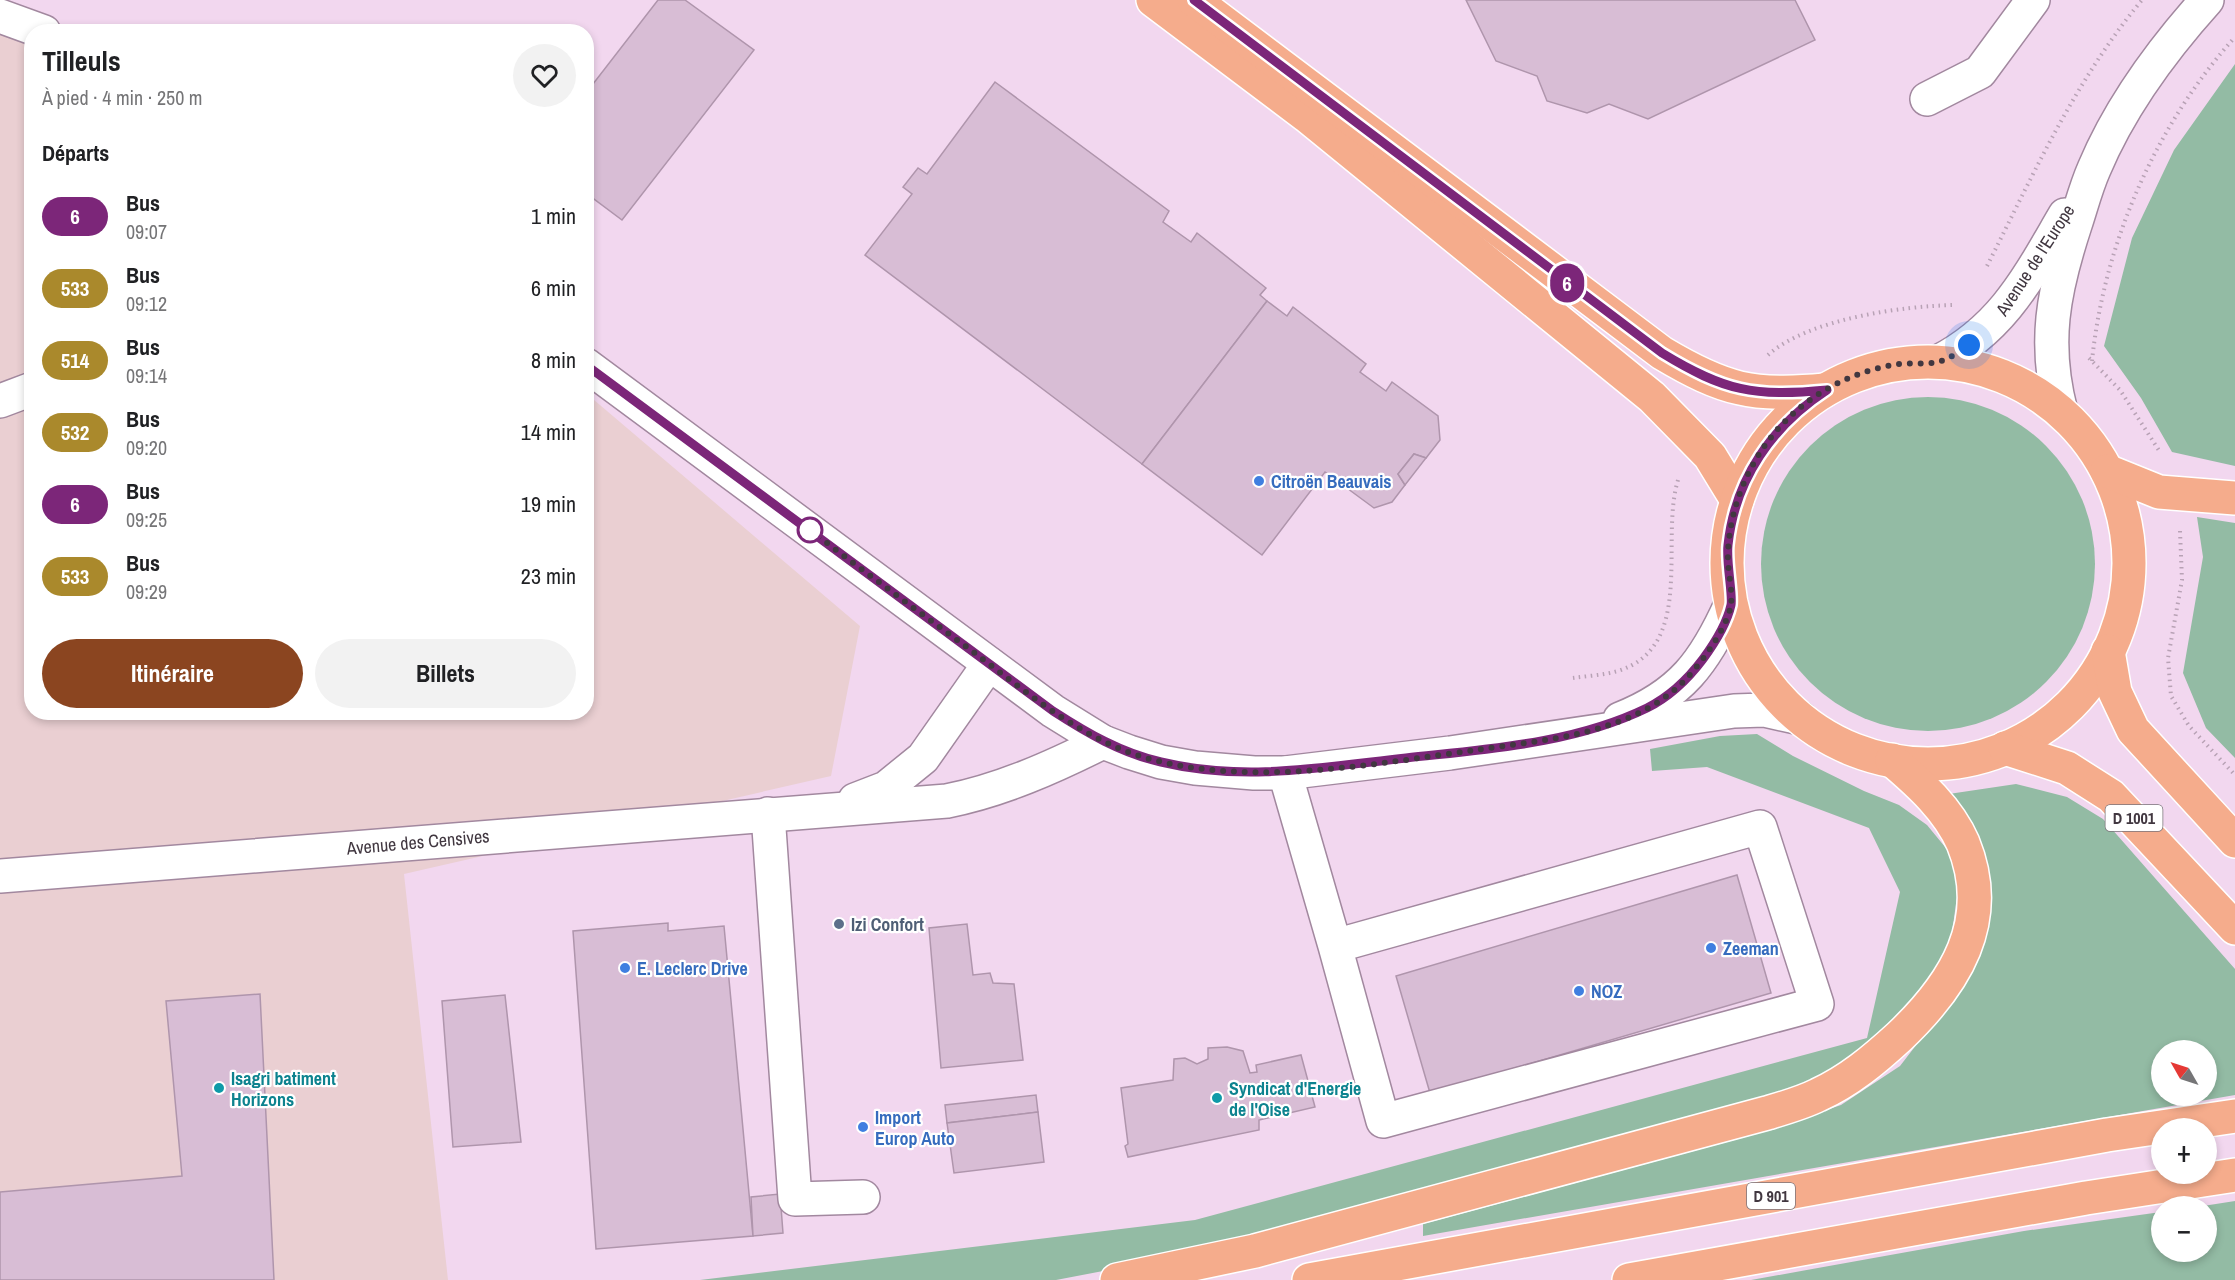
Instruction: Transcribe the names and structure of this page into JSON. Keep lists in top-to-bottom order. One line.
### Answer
{"streets":{"main road":["D 1001","D 901"],"street":["Avenue de l'Europe","Avenue des Censives"]},"places":["Citroën Beauvais","Izi Confort","Zeeman","E. Leclerc Drive","NOZ","Isagri batiment Horizons","Syndicat d'Energie de l'Oise","Import Europ Auto"],"lines":["bus line 6"],"north":"top left","page":{"on_map":"6","heading":[["Tilleuls","À pied · 4 min · 250 m"],"Départs"],"list":[{"mark":"6","name":"Bus","note":"09:07","value":"1 min"},{"mark":"533","name":"Bus","note":"09:12","value":"6 min"},{"mark":"514","name":"Bus","note":"09:14","value":"8 min"},{"mark":"532","name":"Bus","note":"09:20","value":"14 min"},{"mark":"6","name":"Bus","note":"09:25","value":"19 min"},{"mark":"533","name":"Bus","note":"09:29","value":"23 min"}],"buttons":["Itinéraire","Billets"],"map_buttons":["+","−"]}}
